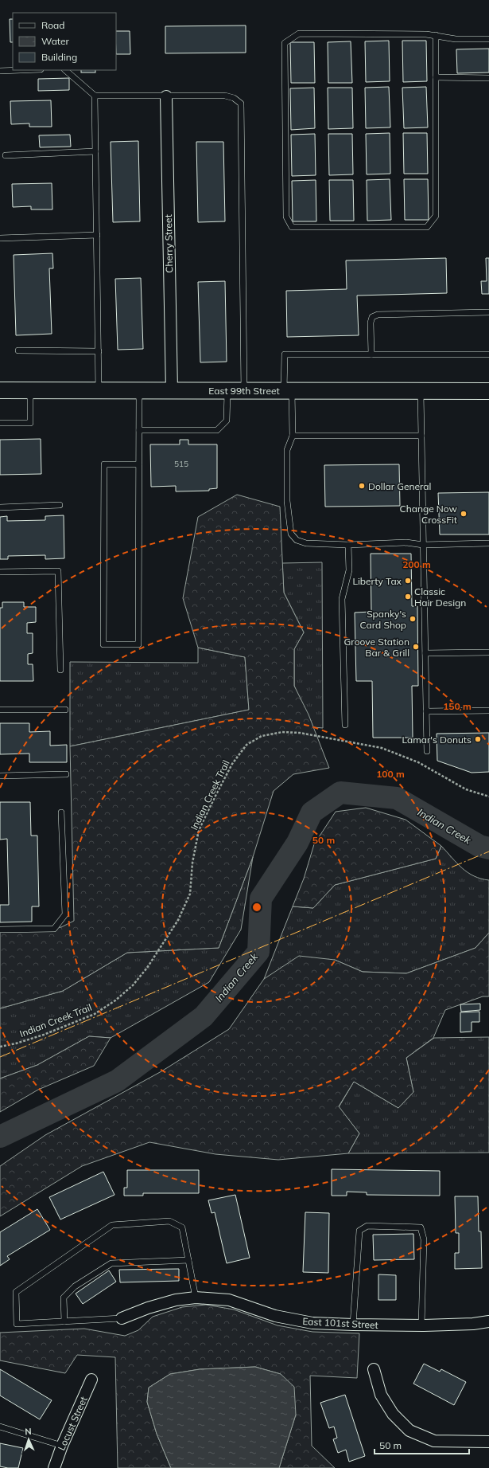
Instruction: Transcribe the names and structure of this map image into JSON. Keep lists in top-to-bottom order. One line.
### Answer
{"streets":{"street":["Cherry Street","East 99th Street","East 101st Street","Locust Street"],"path":["Indian Creek Trail"]},"crossings":[["Cherry Street","East 99th Street"]],"water":["Indian Creek"],"places":["Dollar General","Change Now CrossFit","Liberty Tax","Classic Hair Design","Spanky's Card Shop","Groove Station Bar & Grill","Lamar's Donuts"],"house_numbers":["515"],"legend":["Road","Water","Building"],"scale_bar":"50 m","north":"top","rings":["200 m","150 m","100 m","50 m"]}
